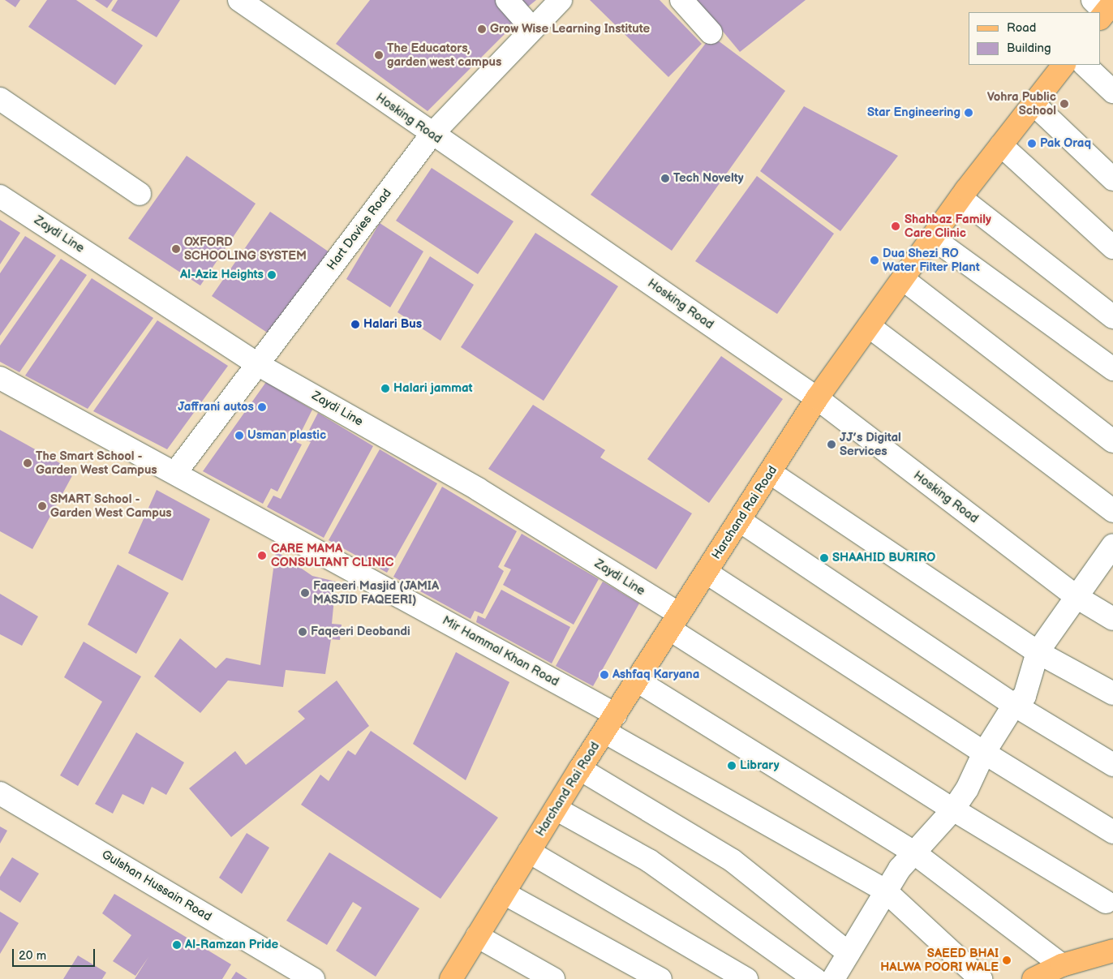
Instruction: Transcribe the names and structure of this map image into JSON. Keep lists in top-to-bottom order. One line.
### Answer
{"streets":{"main road":["Harchand Rai Road"],"street":["Hosking Road","Hart Davies Road","Zaydi Line","Mir Hammal Khan Road","Gulshan Hussain Road"]},"crossings":[["Hosking Road","Hart Davies Road"],["Hosking Road","Harchand Rai Road"],["Hart Davies Road","Zaydi Line"],["Hart Davies Road","Mir Hammal Khan Road"],["Zaydi Line","Harchand Rai Road"],["Harchand Rai Road","Mir Hammal Khan Road"]],"places":["Grow Wise Learning Institute","The Educators, garden west campus","Vohra Public School","Star Engineering","Pak Oraq","Tech Novelty","Shahbaz Family Care Clinic","OXFORD SCHOOLING SYSTEM","Dua Shezi RO Water Filter Plant","Al-Aziz Heights","Halari Bus","Halari jammat","Jaffrani autos","Usman plastic","JJ’s Digital Services","The Smart School - Garden West Campus","SMART School - Garden West Campus","CARE MAMA CONSULTANT CLINIC","SHAAHID BURIRO","Faqeeri Masjid (JAMIA MASJID FAQEERI)","Faqeeri Deobandi","Ashfaq Karyana","Library","Al-Ramzan Pride","SAEED BHAI HALWA POORI WALE"],"legend":["Road","Building"],"scale_bar":"20 m"}
